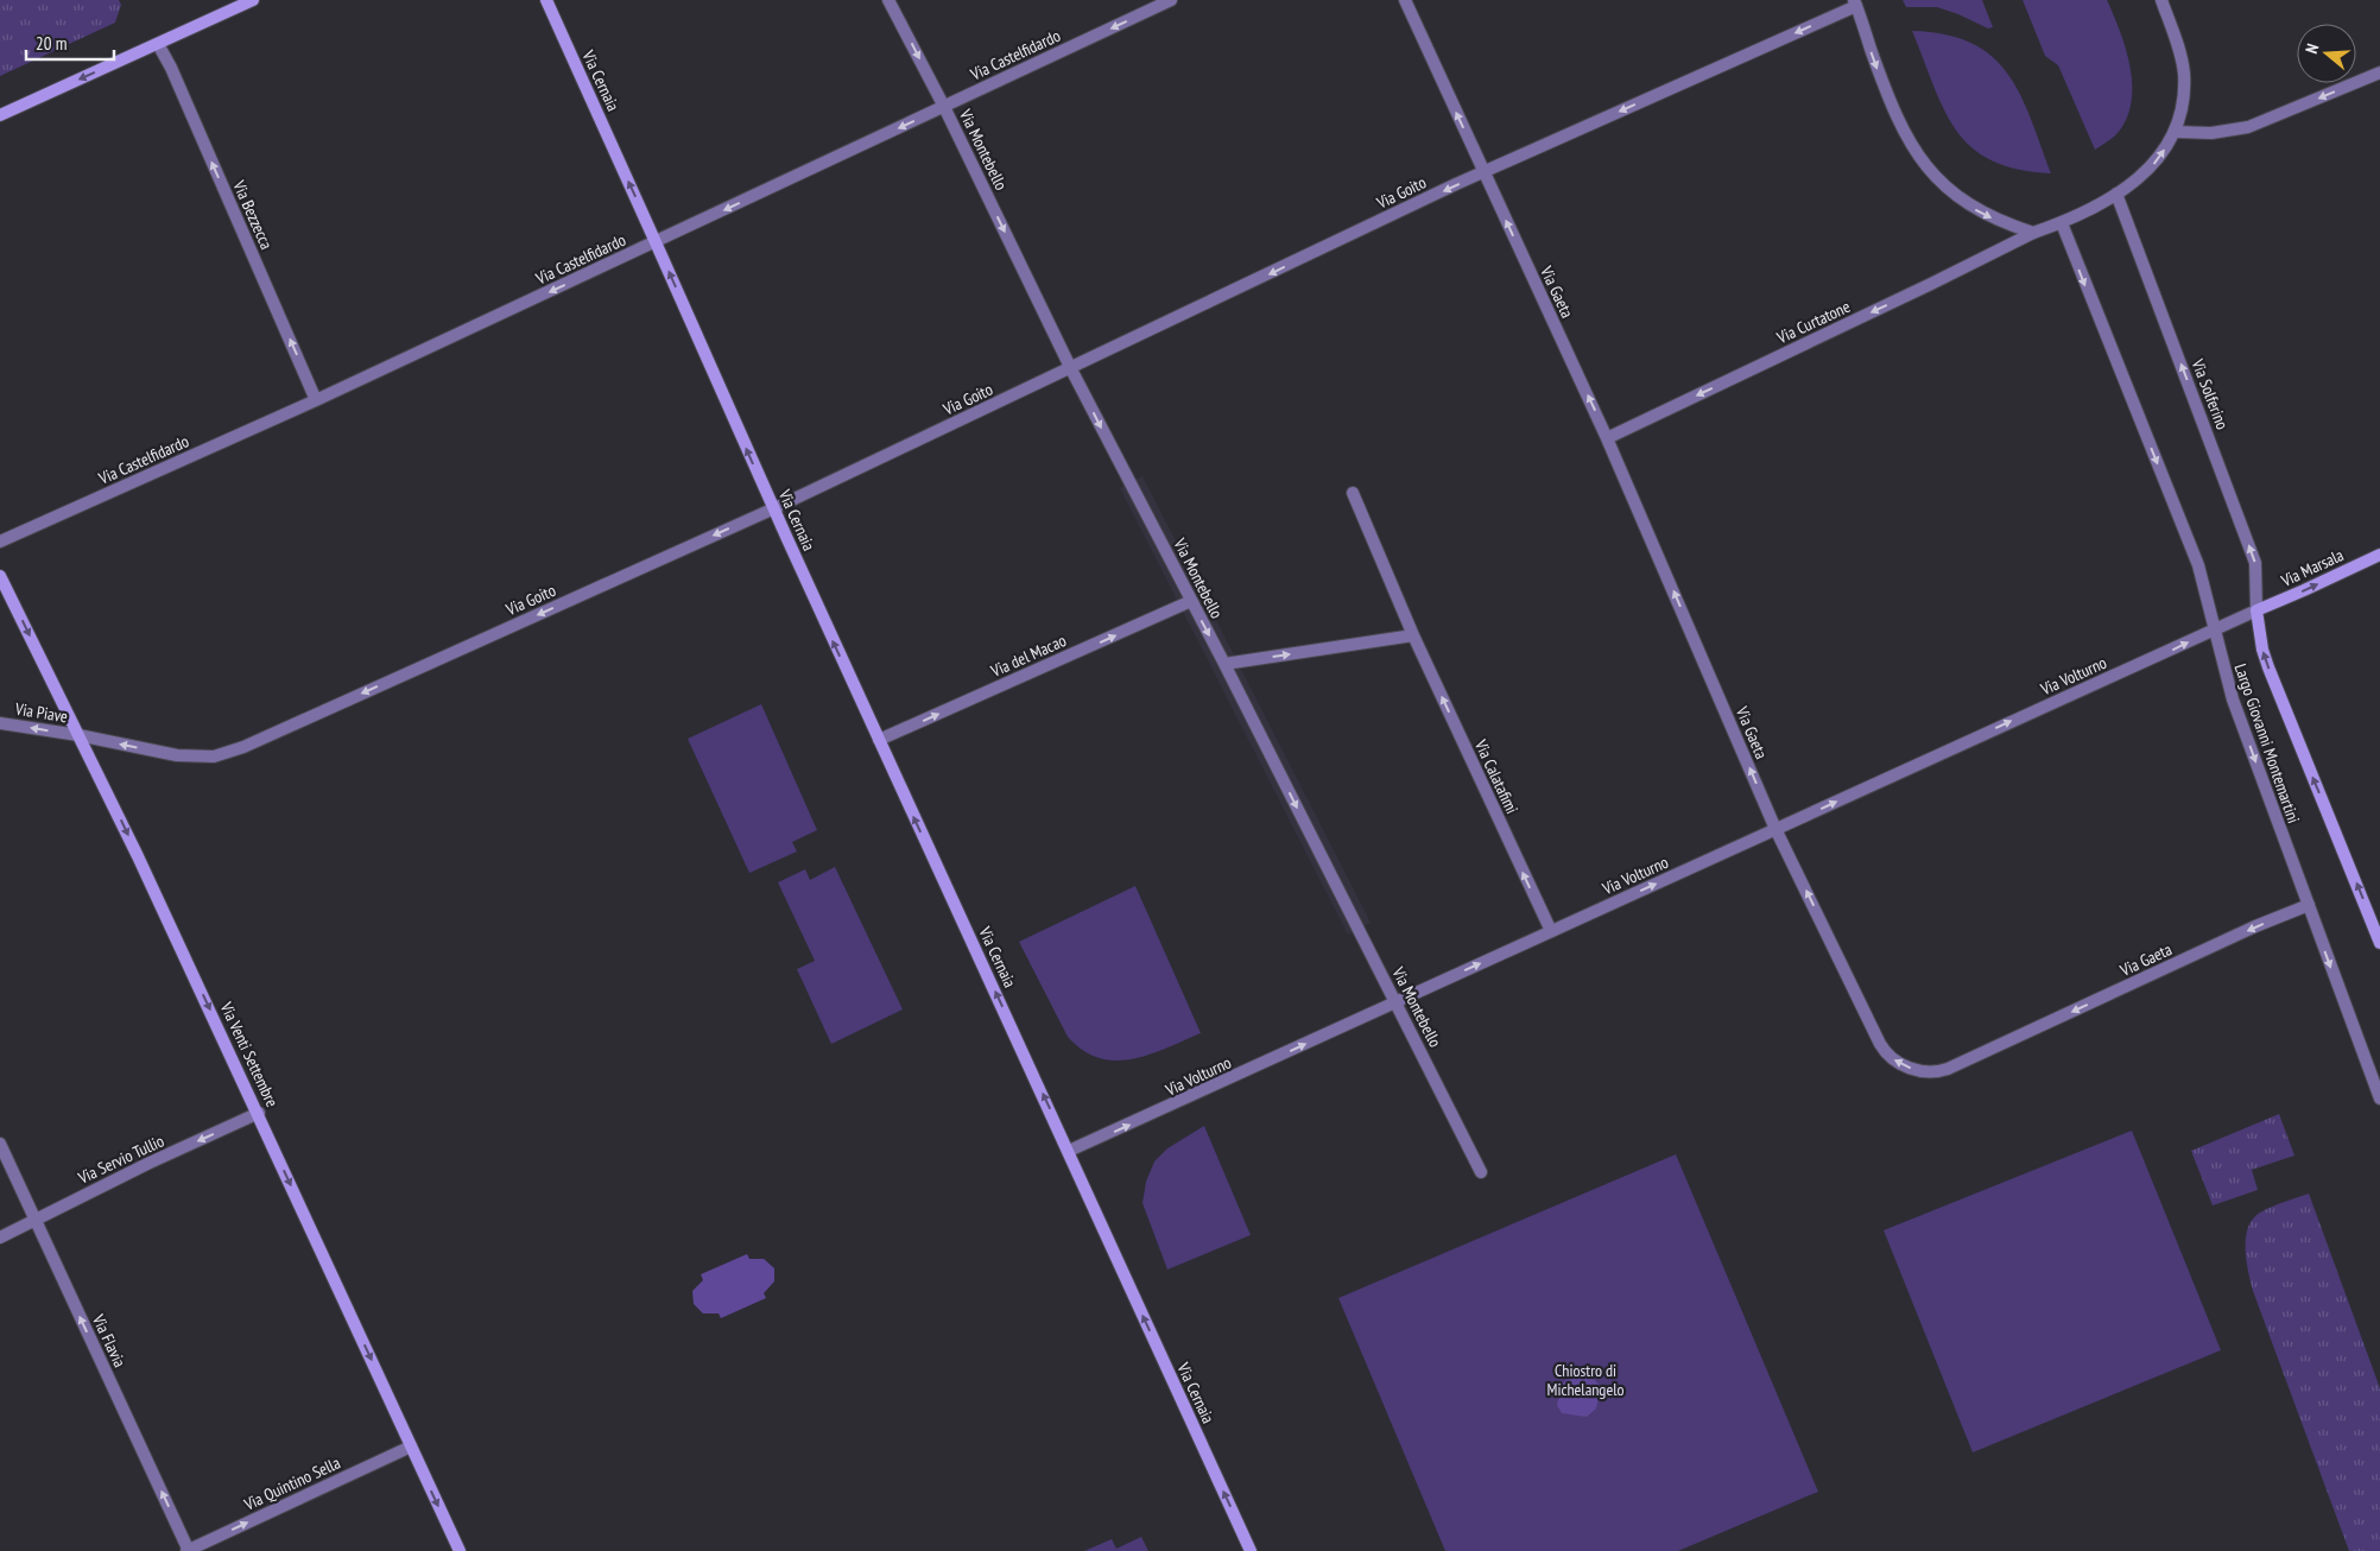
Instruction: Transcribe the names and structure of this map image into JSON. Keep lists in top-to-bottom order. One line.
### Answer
{"streets":{"main road":["Via Cernaia","Via Marsala","Largo Giovanni Montemartini","Via Venti Settembre"],"street":["Via Castelfidardo","Via Montebello","Via Goito","Via Bezzecca","Via Gaeta","Via Curtatone","Via Solferino","Via del Macao","Via Volturno","Via Piave","Via Calatafimi","Via Servio Tullio","Via Flavia","Via Quintino Sella"]},"crossings":[["Via Castelfidardo","Via Cernaia"],["Via Castelfidardo","Via Montebello"],["Via Castelfidardo","Via Bezzecca"],["Via Cernaia","Via Goito"],["Via Cernaia","Via del Macao"],["Via Cernaia","Via Volturno"],["Via Montebello","Via Goito"],["Via Montebello","Via del Macao"],["Via Montebello","Via Volturno"],["Via Goito","Via Gaeta"],["Via Goito","Via Piave"],["Via Goito","Via Venti Settembre"],["Via Gaeta","Via Curtatone"],["Via Gaeta","Via Volturno"],["Via Gaeta","Largo Giovanni Montemartini"],["Via Curtatone","Via Solferino"],["Via Solferino","Via Marsala"],["Via Solferino","Largo Giovanni Montemartini"],["Via Marsala","Largo Giovanni Montemartini"],["Via Volturno","Largo Giovanni Montemartini"],["Via Volturno","Via Calatafimi"],["Via Piave","Via Venti Settembre"],["Via Venti Settembre","Via Servio Tullio"],["Via Venti Settembre","Via Quintino Sella"],["Via Servio Tullio","Via Flavia"],["Via Flavia","Via Quintino Sella"]],"one_way":["Via Castelfidardo","Via Cernaia","Via Montebello","Via Goito","Via Bezzecca","Via Marsala","Via del Macao","Via Volturno","Via Piave","Via Calatafimi","Via Venti Settembre","Via Servio Tullio","Via Flavia","Via Quintino Sella"],"parks":["Chiostro di Michelangelo"],"scale_bar":"20 m","north":"left"}
